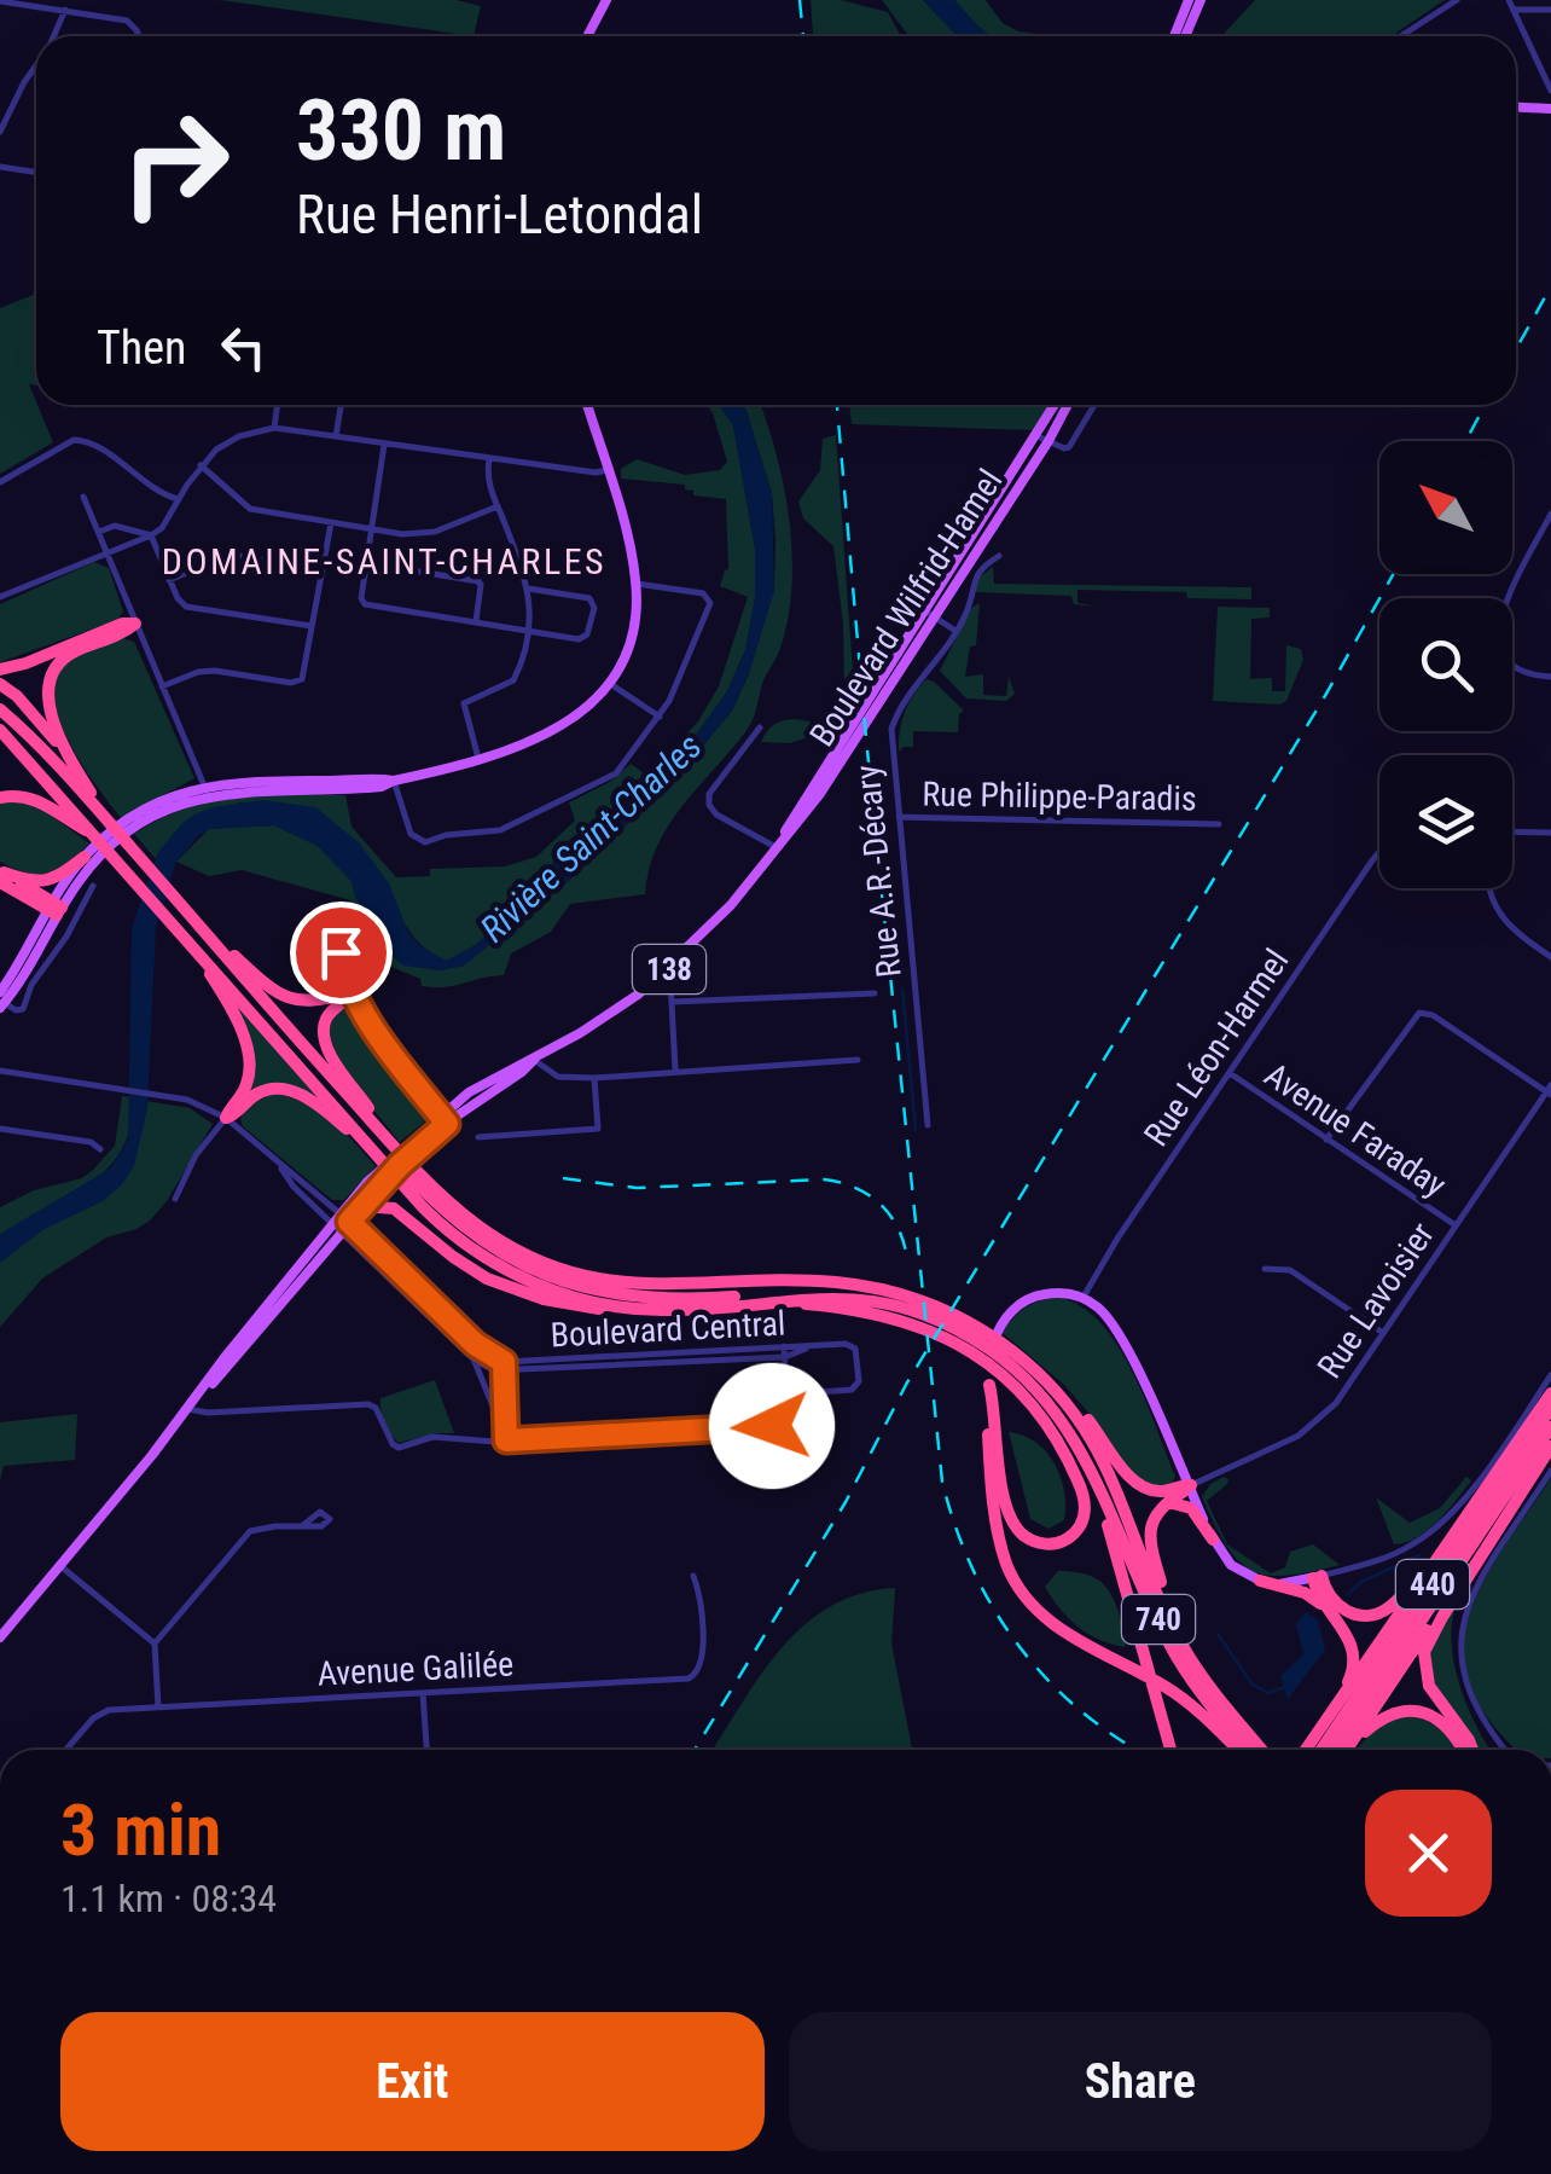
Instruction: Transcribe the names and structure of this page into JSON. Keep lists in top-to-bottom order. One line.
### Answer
{"streets":{"highway":["440","740"],"main road":["Boulevard Wilfrid-Hamel","138"],"street":["Rue Philippe-Paradis","Rue A.R.-Décary","Rue Léon-Harmel","Avenue Faraday","Rue Lavoisier","Boulevard Central","Avenue Galilée"]},"crossings":[["Boulevard Wilfrid-Hamel","Boulevard Central"],["Rue Philippe-Paradis","Rue A.R.-Décary"],["Rue Léon-Harmel","Avenue Faraday"],["Avenue Faraday","Rue Lavoisier"]],"districts":["DOMAINE-SAINT-CHARLES"],"water":["Rivière Saint-Charles"],"north":"top left","page":{"turn":["330 m","Rue Henri-Letondal"],"then":"Then","heading":["3 min","1.1 km · 08:34"],"buttons":["Exit","Share"]}}
